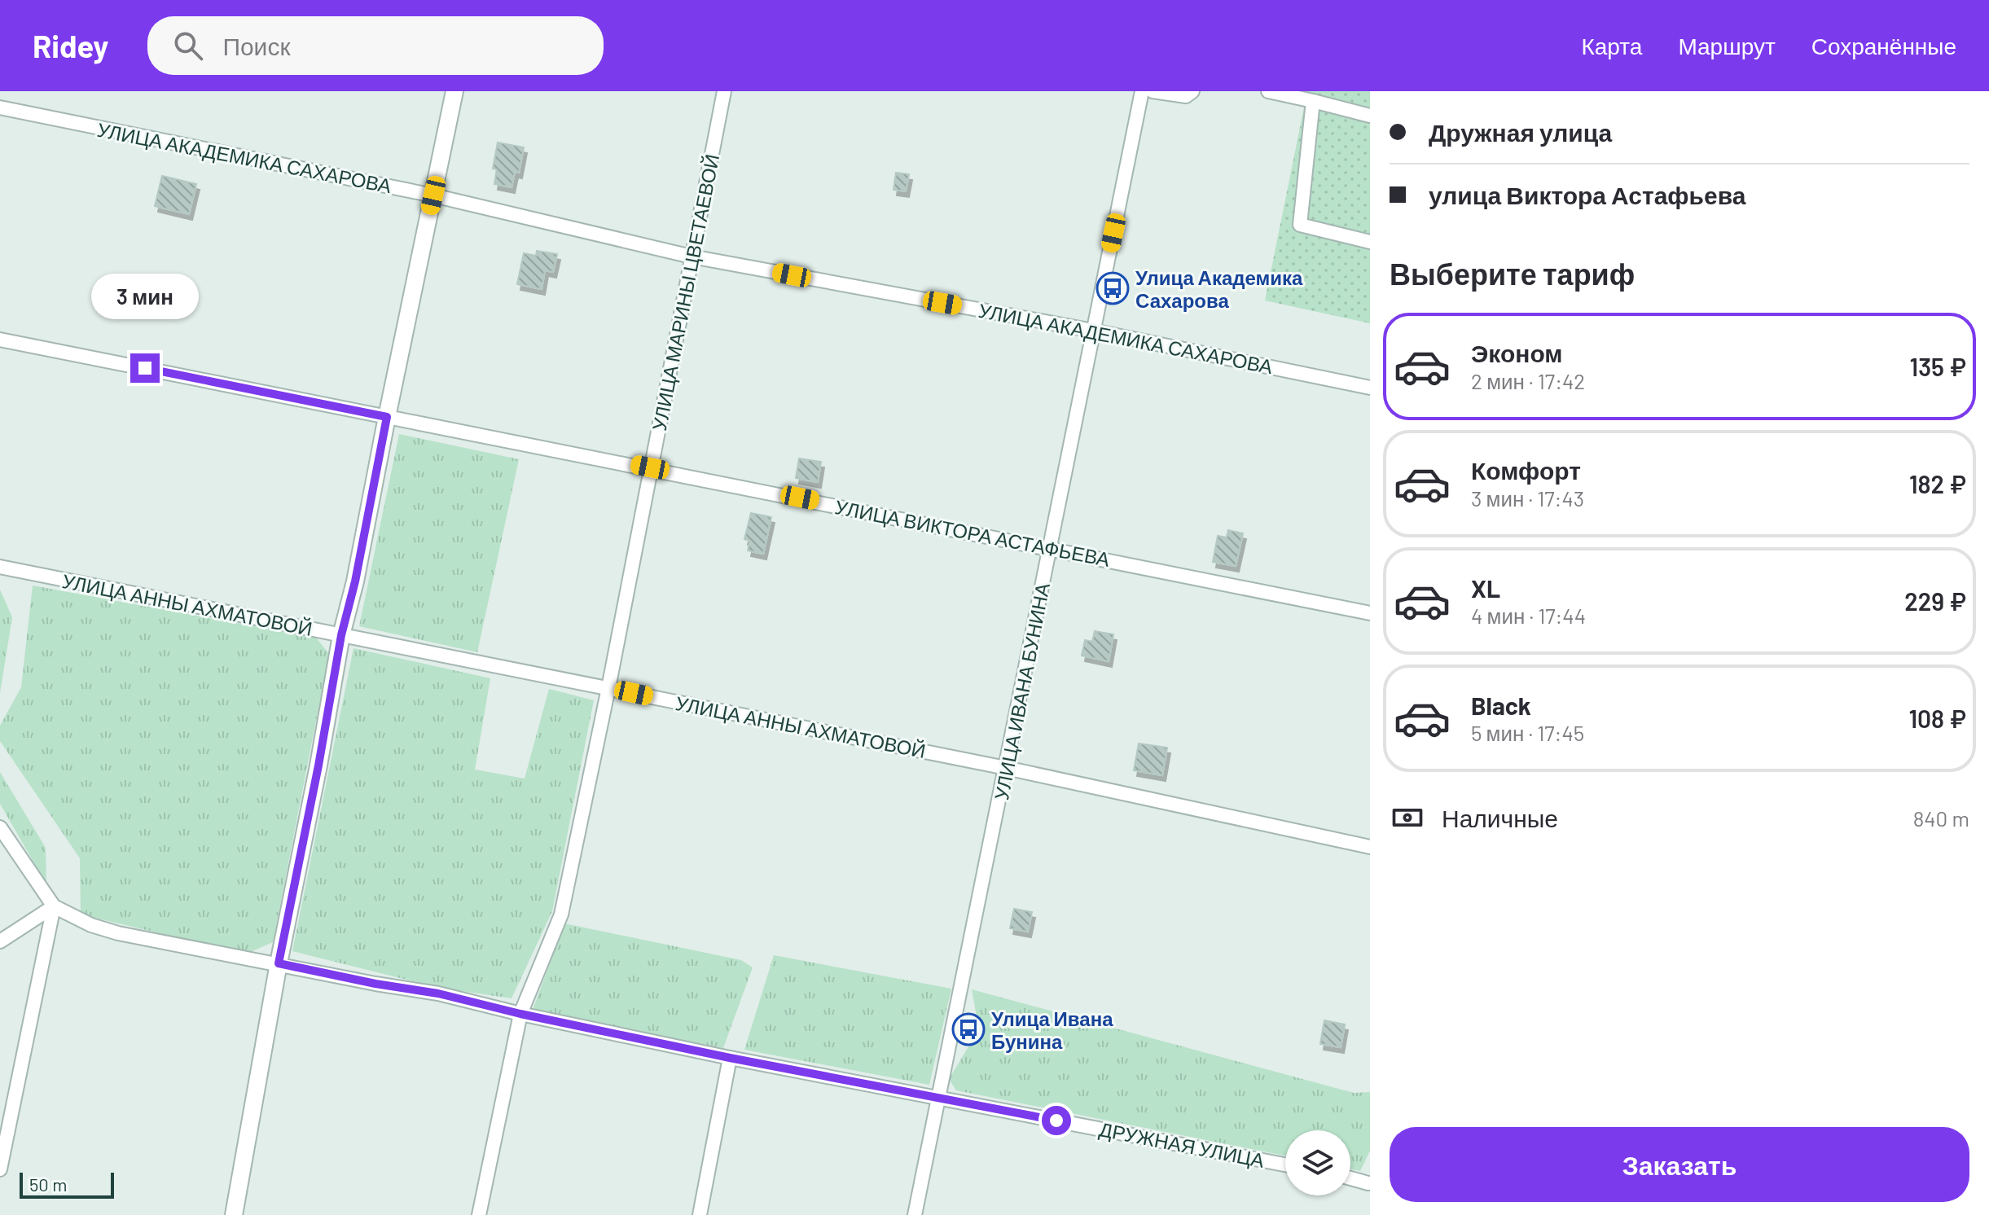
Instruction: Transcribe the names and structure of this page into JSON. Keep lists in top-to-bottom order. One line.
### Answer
{"streets":{"street":["УЛИЦА АКАДЕМИКА САХАРОВА","УЛИЦА МАРИНЫ ЦВЕТАЕВОЙ","УЛИЦА ВИКТОРА АСТАФЬЕВА","УЛИЦА АННЫ АХМАТОВОЙ","УЛИЦА ИВАНА БУНИНА","ДРУЖНАЯ УЛИЦА"]},"crossings":[["УЛИЦА АКАДЕМИКА САХАРОВА","УЛИЦА МАРИНЫ ЦВЕТАЕВОЙ"],["УЛИЦА АКАДЕМИКА САХАРОВА","УЛИЦА ИВАНА БУНИНА"],["УЛИЦА МАРИНЫ ЦВЕТАЕВОЙ","УЛИЦА ВИКТОРА АСТАФЬЕВА"],["УЛИЦА МАРИНЫ ЦВЕТАЕВОЙ","УЛИЦА АННЫ АХМАТОВОЙ"],["УЛИЦА МАРИНЫ ЦВЕТАЕВОЙ","ДРУЖНАЯ УЛИЦА"],["УЛИЦА ВИКТОРА АСТАФЬЕВА","УЛИЦА ИВАНА БУНИНА"],["УЛИЦА АННЫ АХМАТОВОЙ","УЛИЦА ИВАНА БУНИНА"],["УЛИЦА ИВАНА БУНИНА","ДРУЖНАЯ УЛИЦА"]],"places":{"bus stop":["Улица Академика Сахарова","Улица Ивана Бунина"]},"scale_bar":"50 m","page":{"header":"Ridey","search":"Поиск","nav":["Карта","Маршрут","Сохранённые"],"banner":["Дружная улица","улица Виктора Астафьева"],"heading":"Выберите тариф","bubble":"3 мин","list":[{"name":"Эконом","note":"2 мин · 17:42","value":"135 ₽"},{"name":"Комфорт","note":"3 мин · 17:43","value":"182 ₽"},{"name":"XL","note":"4 мин · 17:44","value":"229 ₽"},{"name":"Black","note":"5 мин · 17:45","value":"108 ₽"}],"pay":["Наличные","840 m"],"buttons":"Заказать","scale":"50 m"}}
